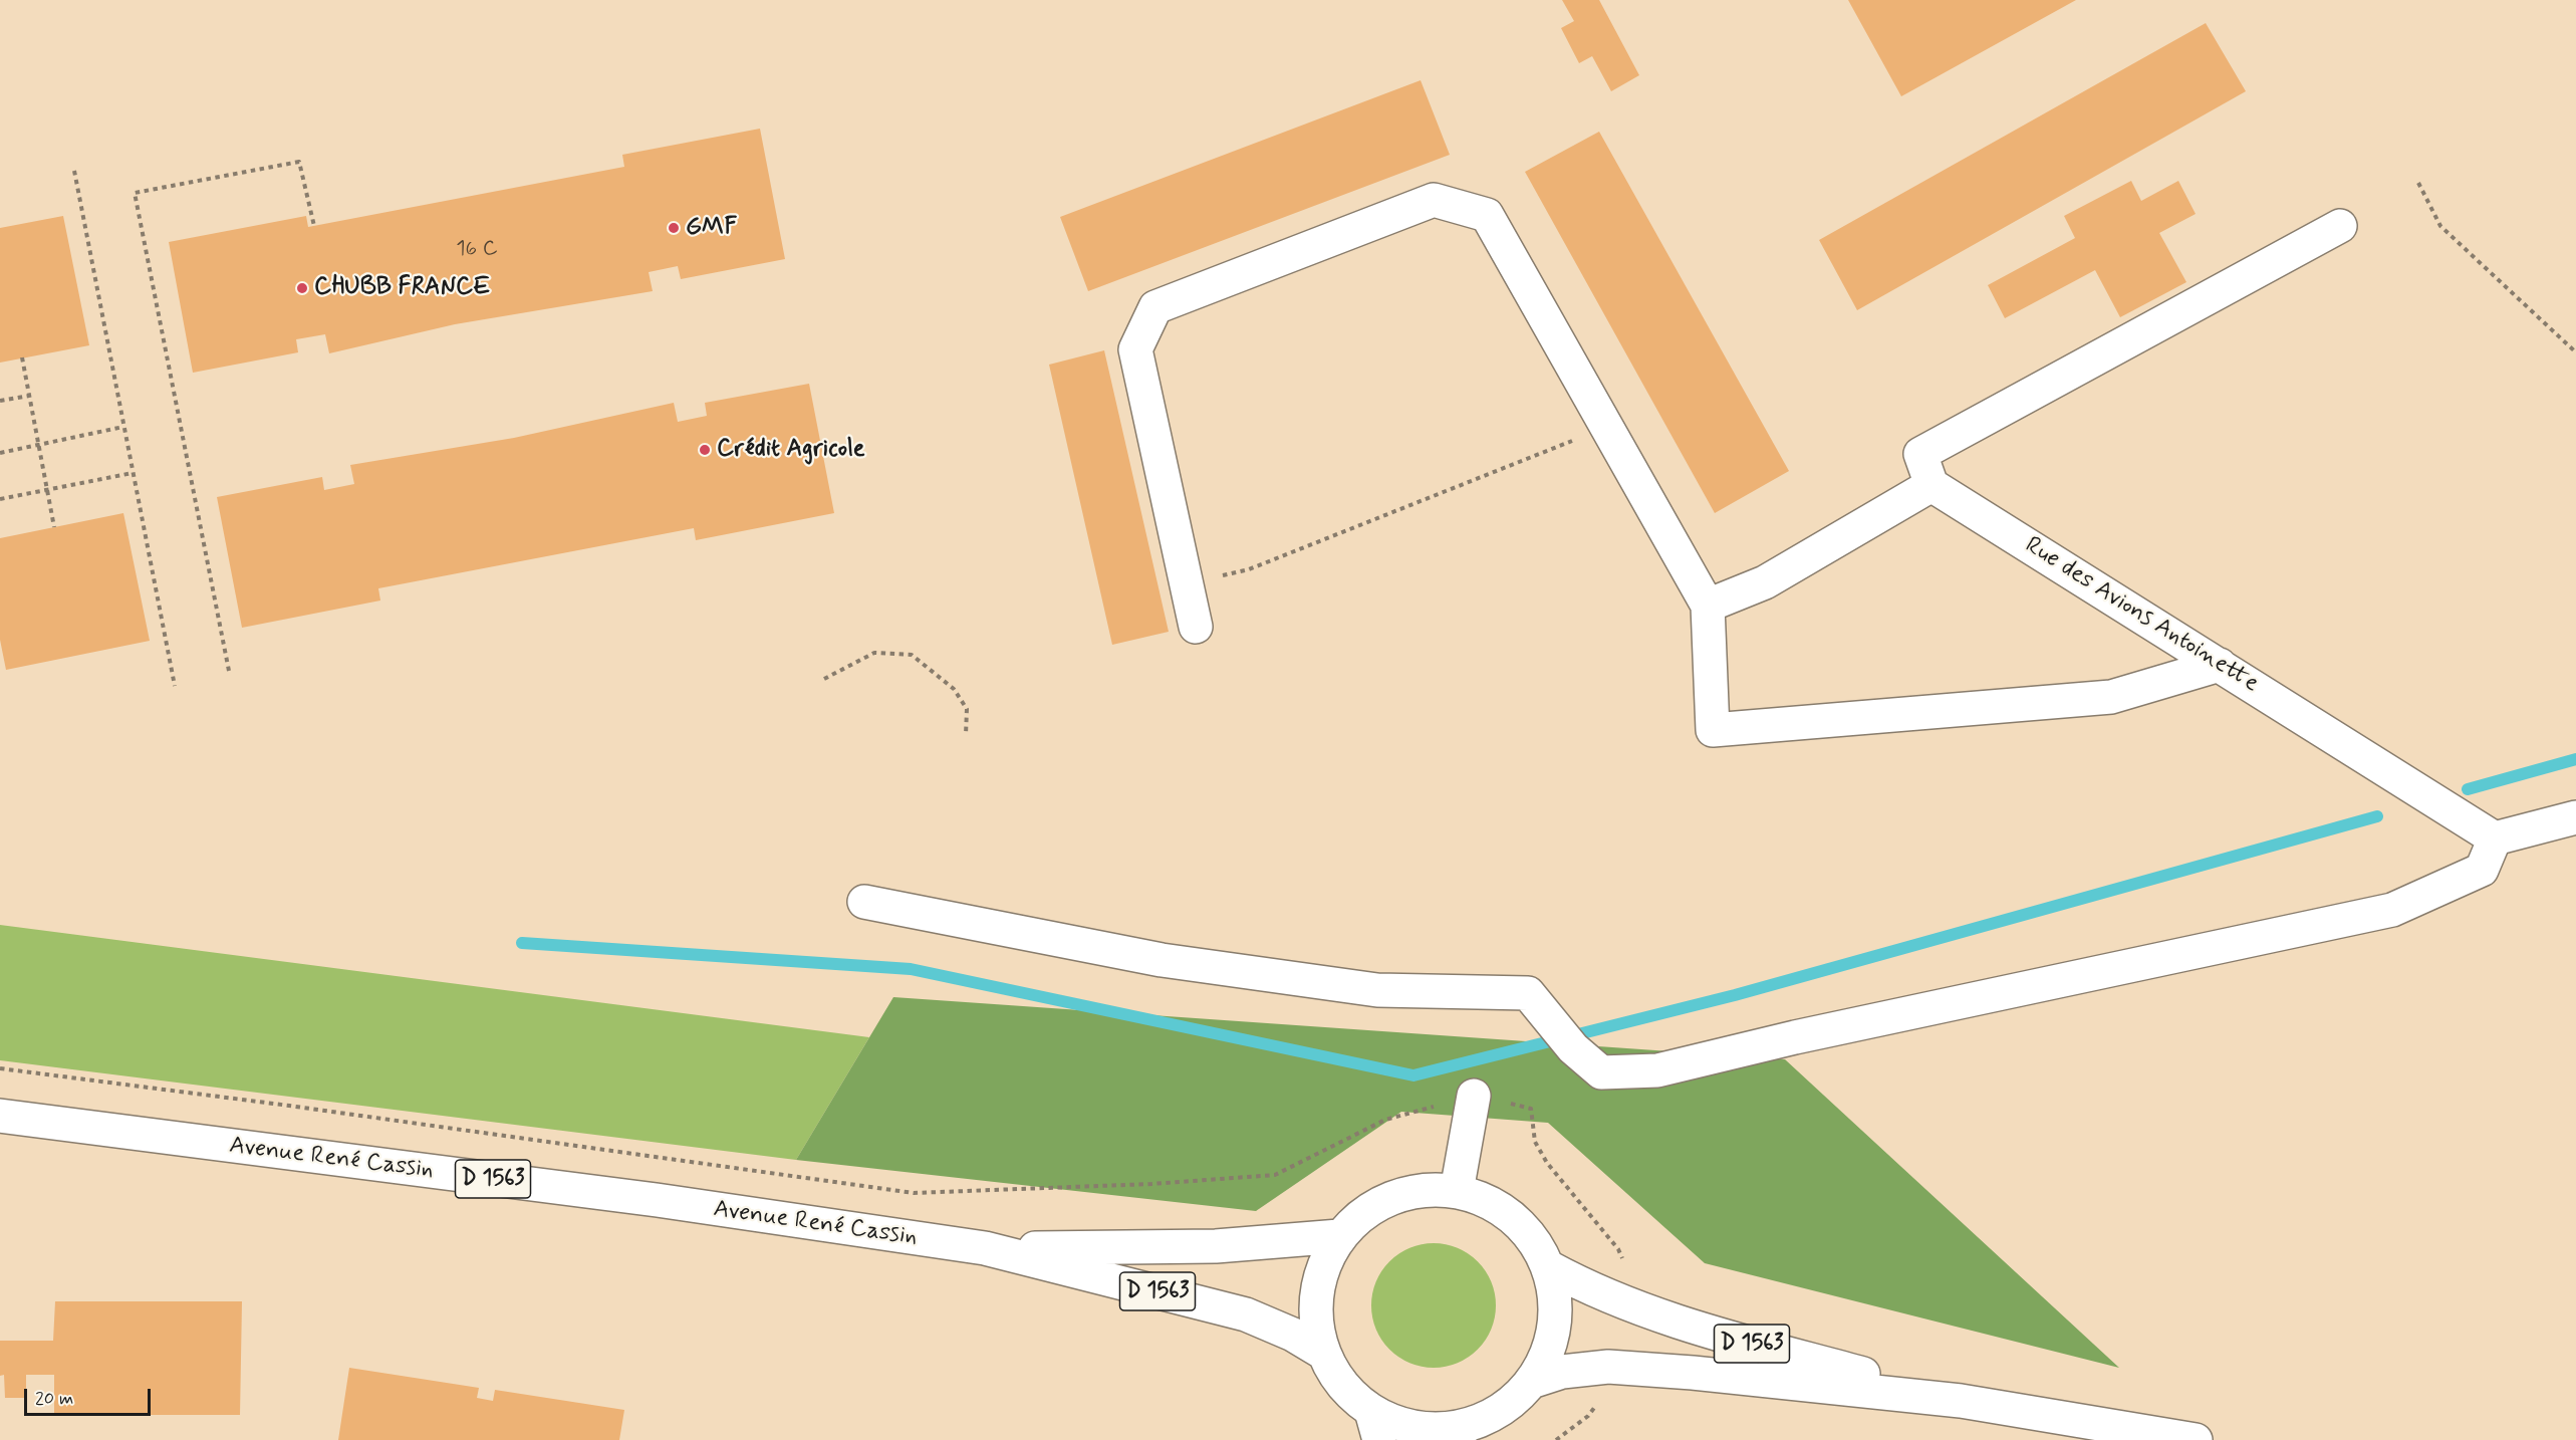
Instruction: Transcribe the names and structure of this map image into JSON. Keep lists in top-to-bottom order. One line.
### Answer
{"streets":{"main road":["Rue des Avions Antoinette","Avenue René Cassin","D 1563"]},"places":["GMF","CHUBB FRANCE","Crédit Agricole"],"house_numbers":["16 C"],"scale_bar":"20 m"}
